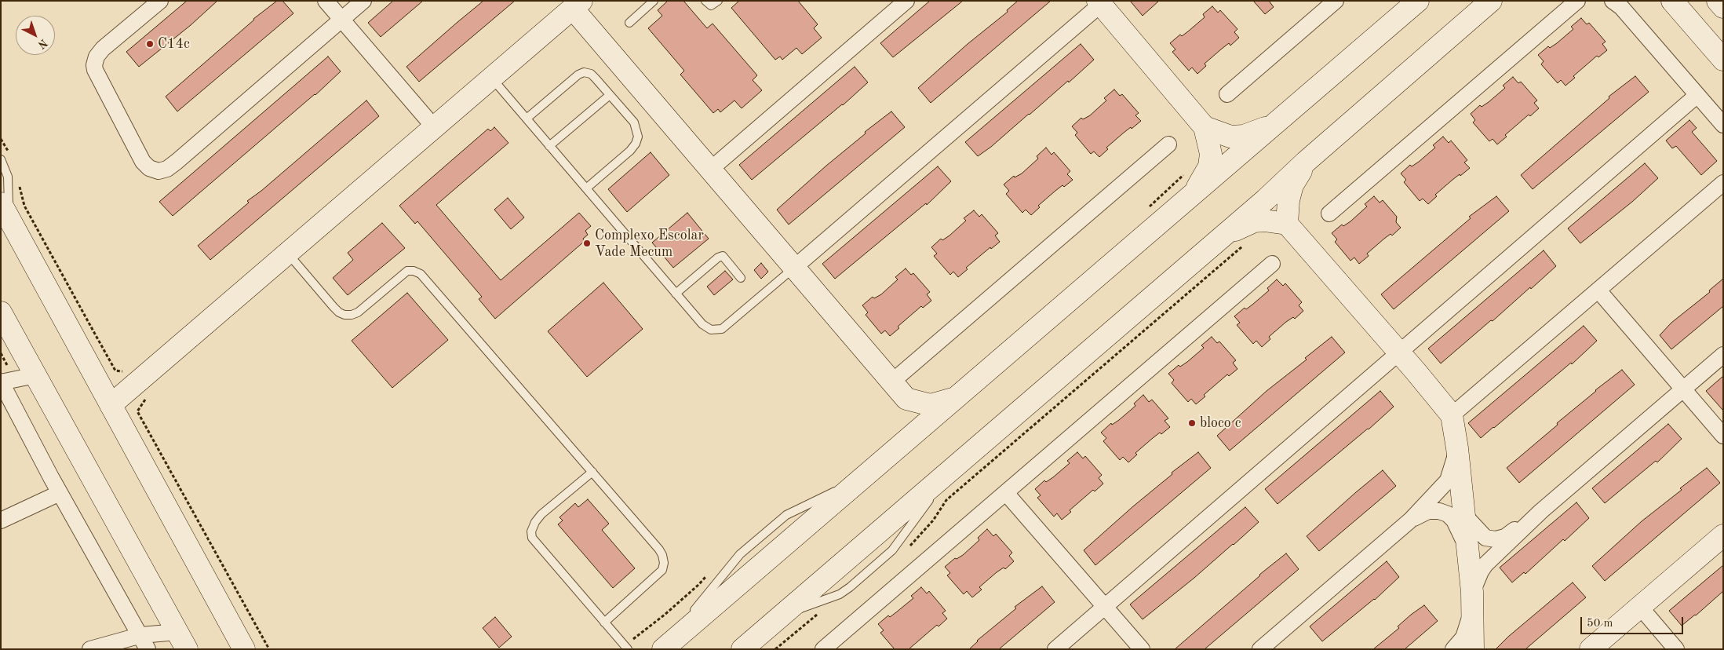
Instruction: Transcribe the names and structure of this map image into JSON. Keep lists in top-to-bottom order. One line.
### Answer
{"places":["C14c","Complexo Escolar Vade Mecum","bloco c"],"scale_bar":"50 m","north":"bottom right"}
